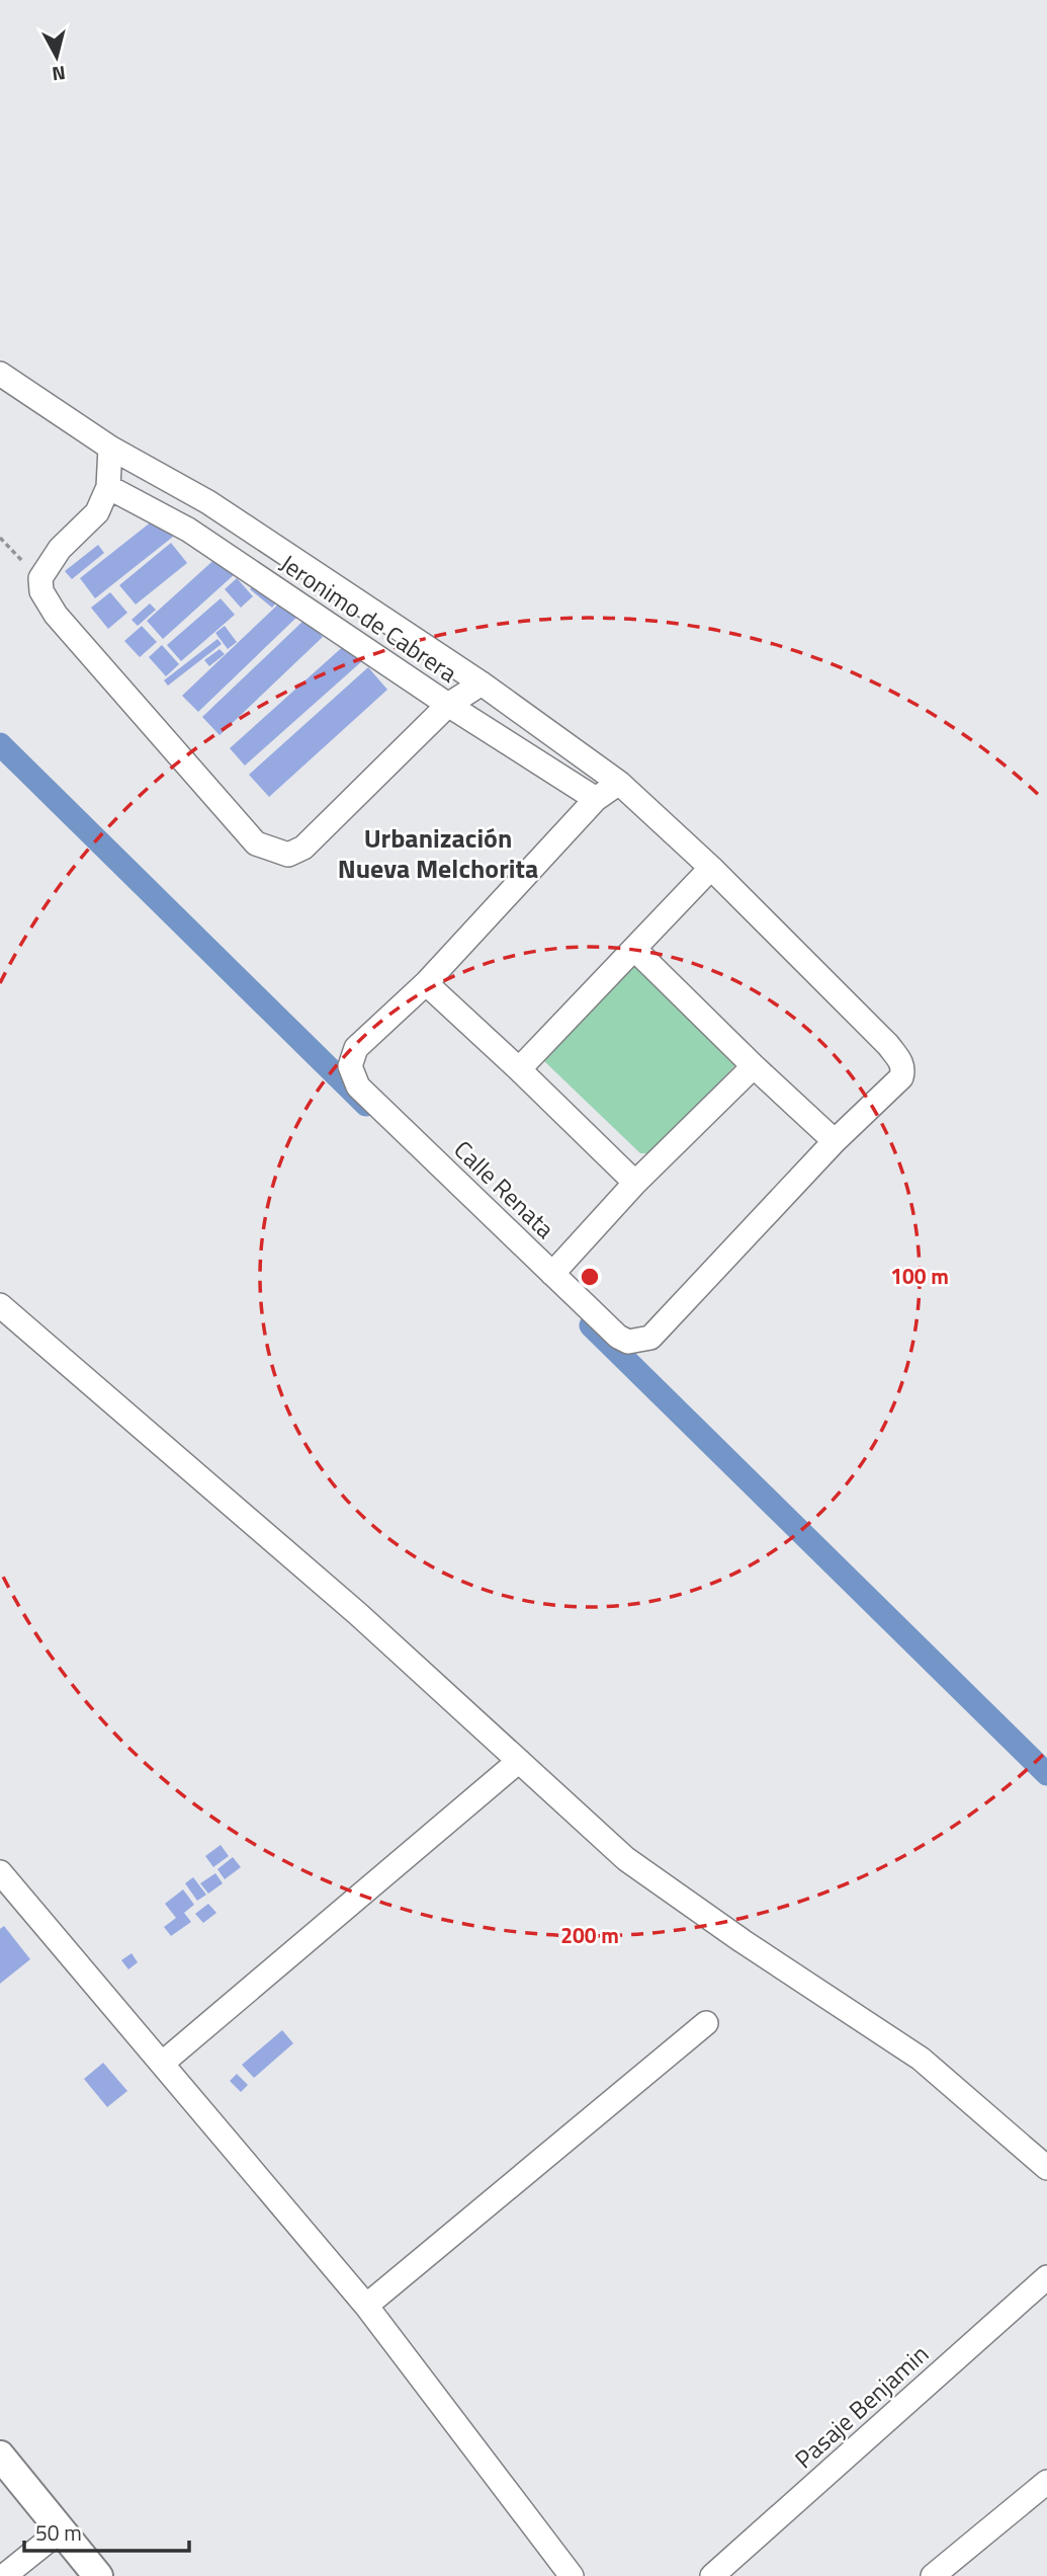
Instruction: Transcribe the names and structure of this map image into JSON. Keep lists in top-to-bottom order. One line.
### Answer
{"streets":{"street":["Jeronimo de Cabrera","Calle Renata","Pasaje Benjamin"]},"districts":["Urbanización Nueva Melchorita"],"scale_bar":"50 m","north":"bottom","rings":["100 m","200 m"]}
